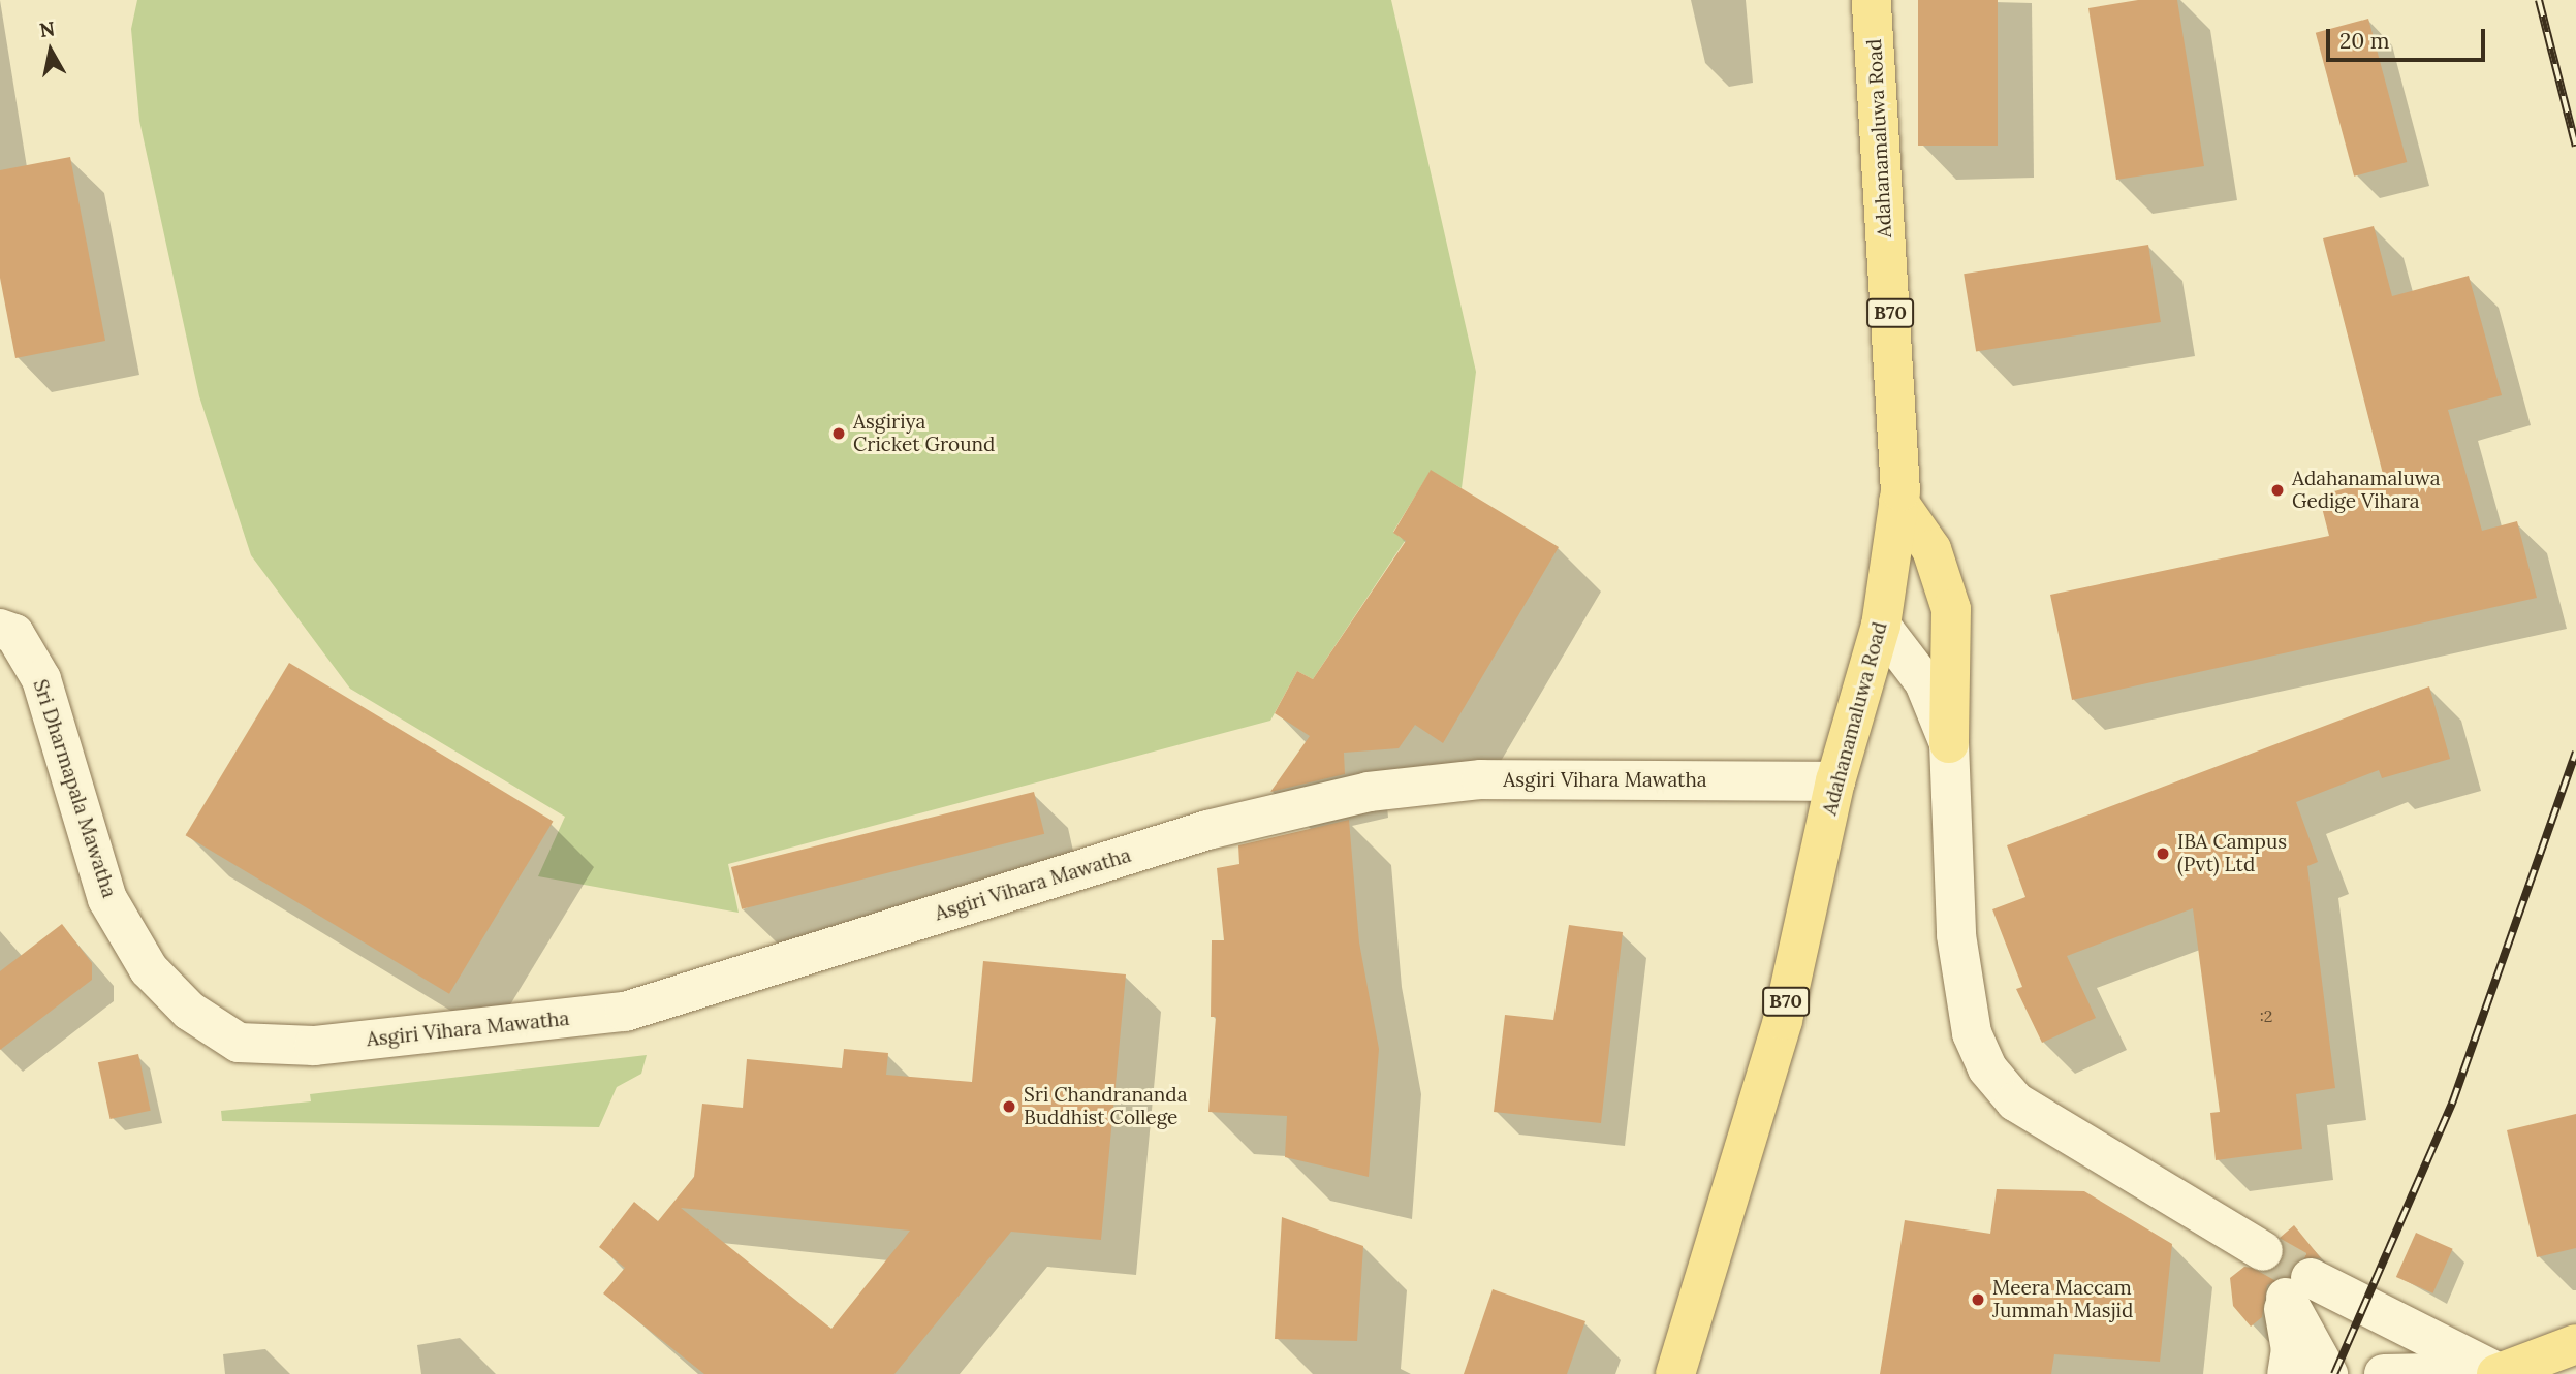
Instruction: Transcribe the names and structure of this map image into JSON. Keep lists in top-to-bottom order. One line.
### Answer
{"streets":{"main road":["Adahanamaluwa Road","B70"],"street":["Asgiri Vihara Mawatha","Sri Dharmapala Mawatha"]},"crossings":[["Adahanamaluwa Road","Asgiri Vihara Mawatha"],["Asgiri Vihara Mawatha","Sri Dharmapala Mawatha"]],"places":["Asgiriya Cricket Ground","Adahanamaluwa Gedige Vihara","IBA Campus (Pvt) Ltd","Sri Chandrananda Buddhist College","Meera Maccam Jummah Masjid"],"house_numbers":[":2"],"scale_bar":"20 m","north":"top"}
